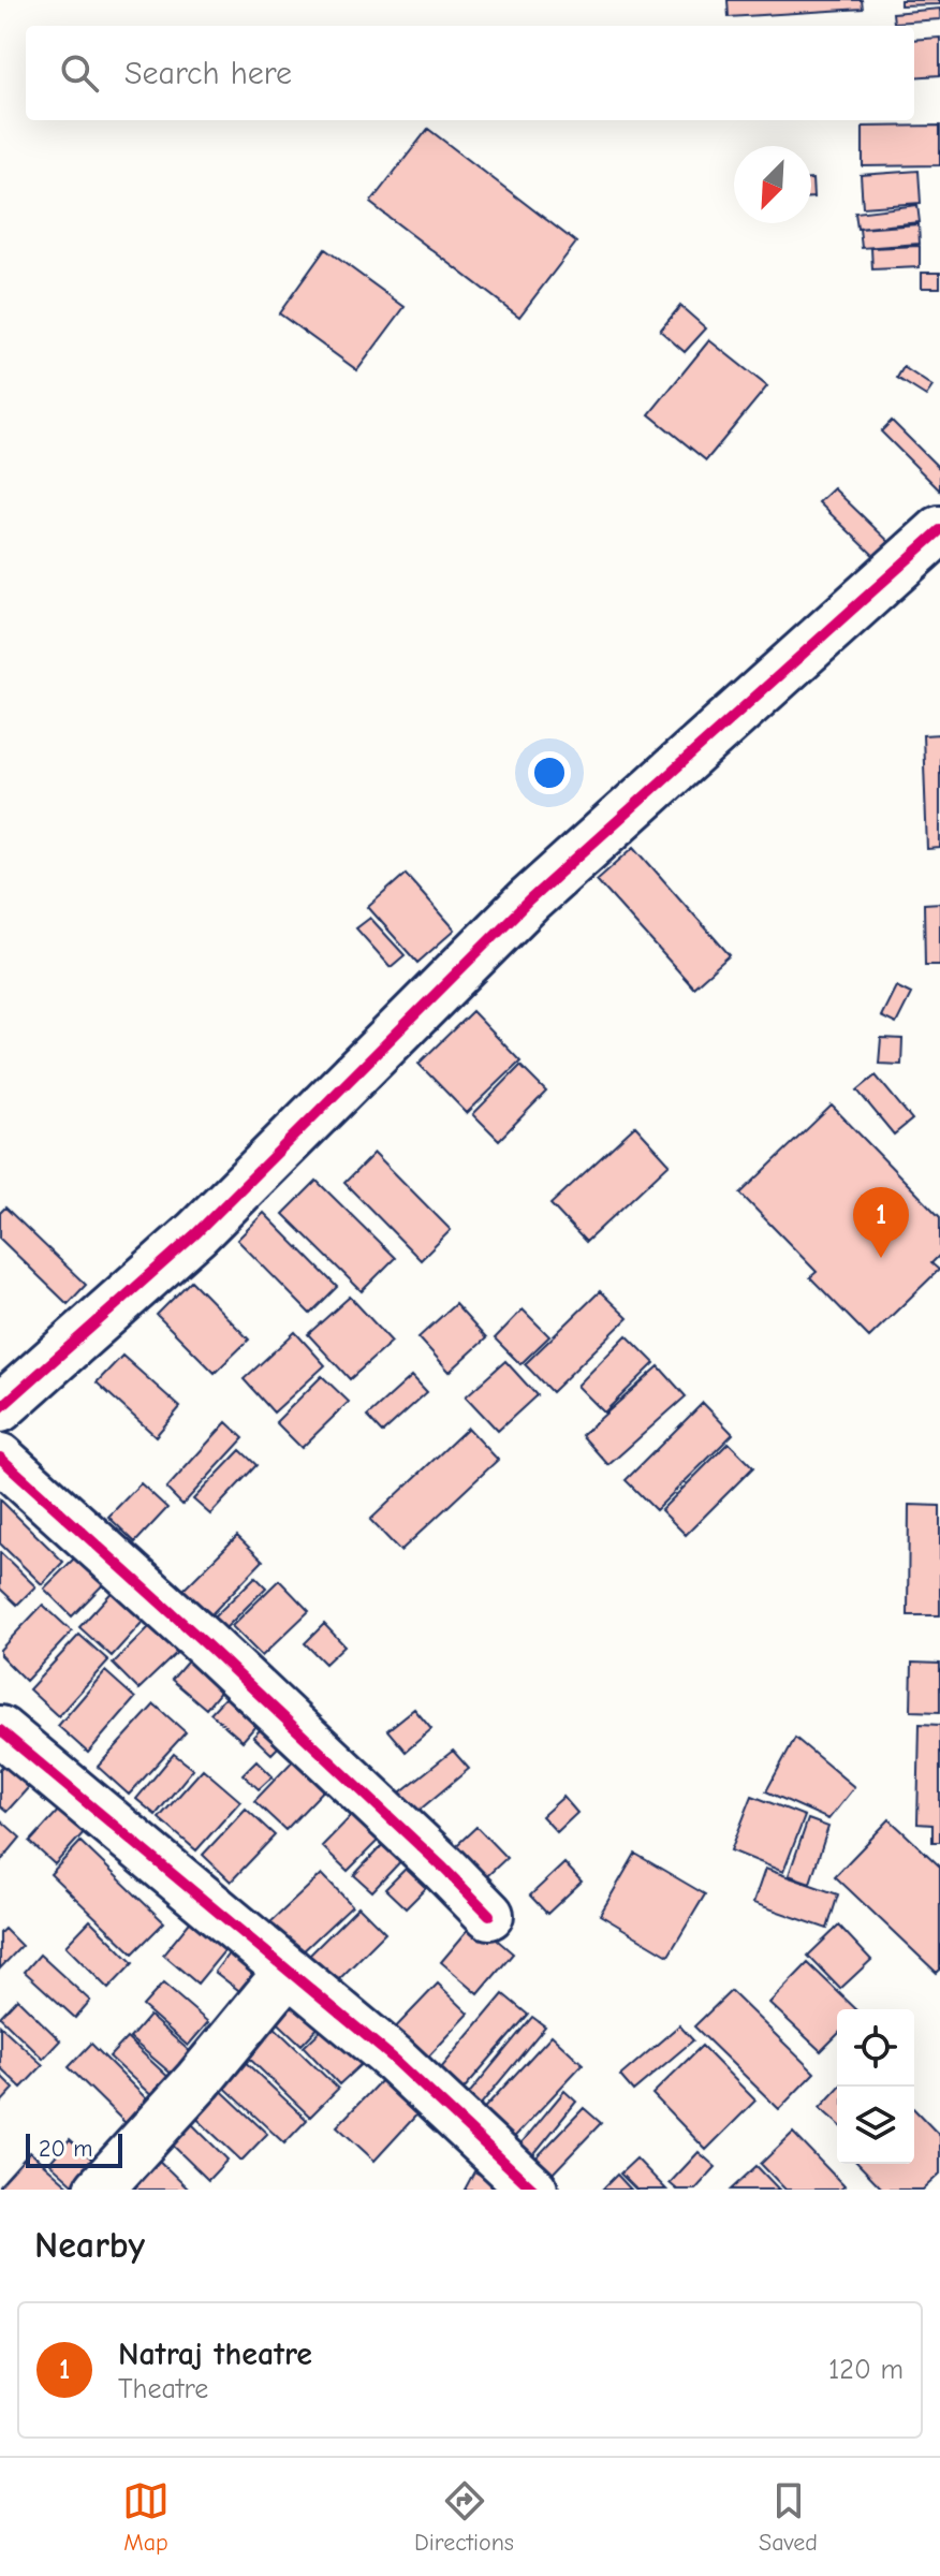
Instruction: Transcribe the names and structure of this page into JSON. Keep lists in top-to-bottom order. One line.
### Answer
{"scale_bar":"20 m","north":"bottom left","page":{"search":"Search here","pins":"1","scale":"20 m","heading":"Nearby","list":[{"mark":"1","name":"Natraj theatre","note":"Theatre","value":"120 m"}],"nav":["Map","Directions","Saved"]}}
